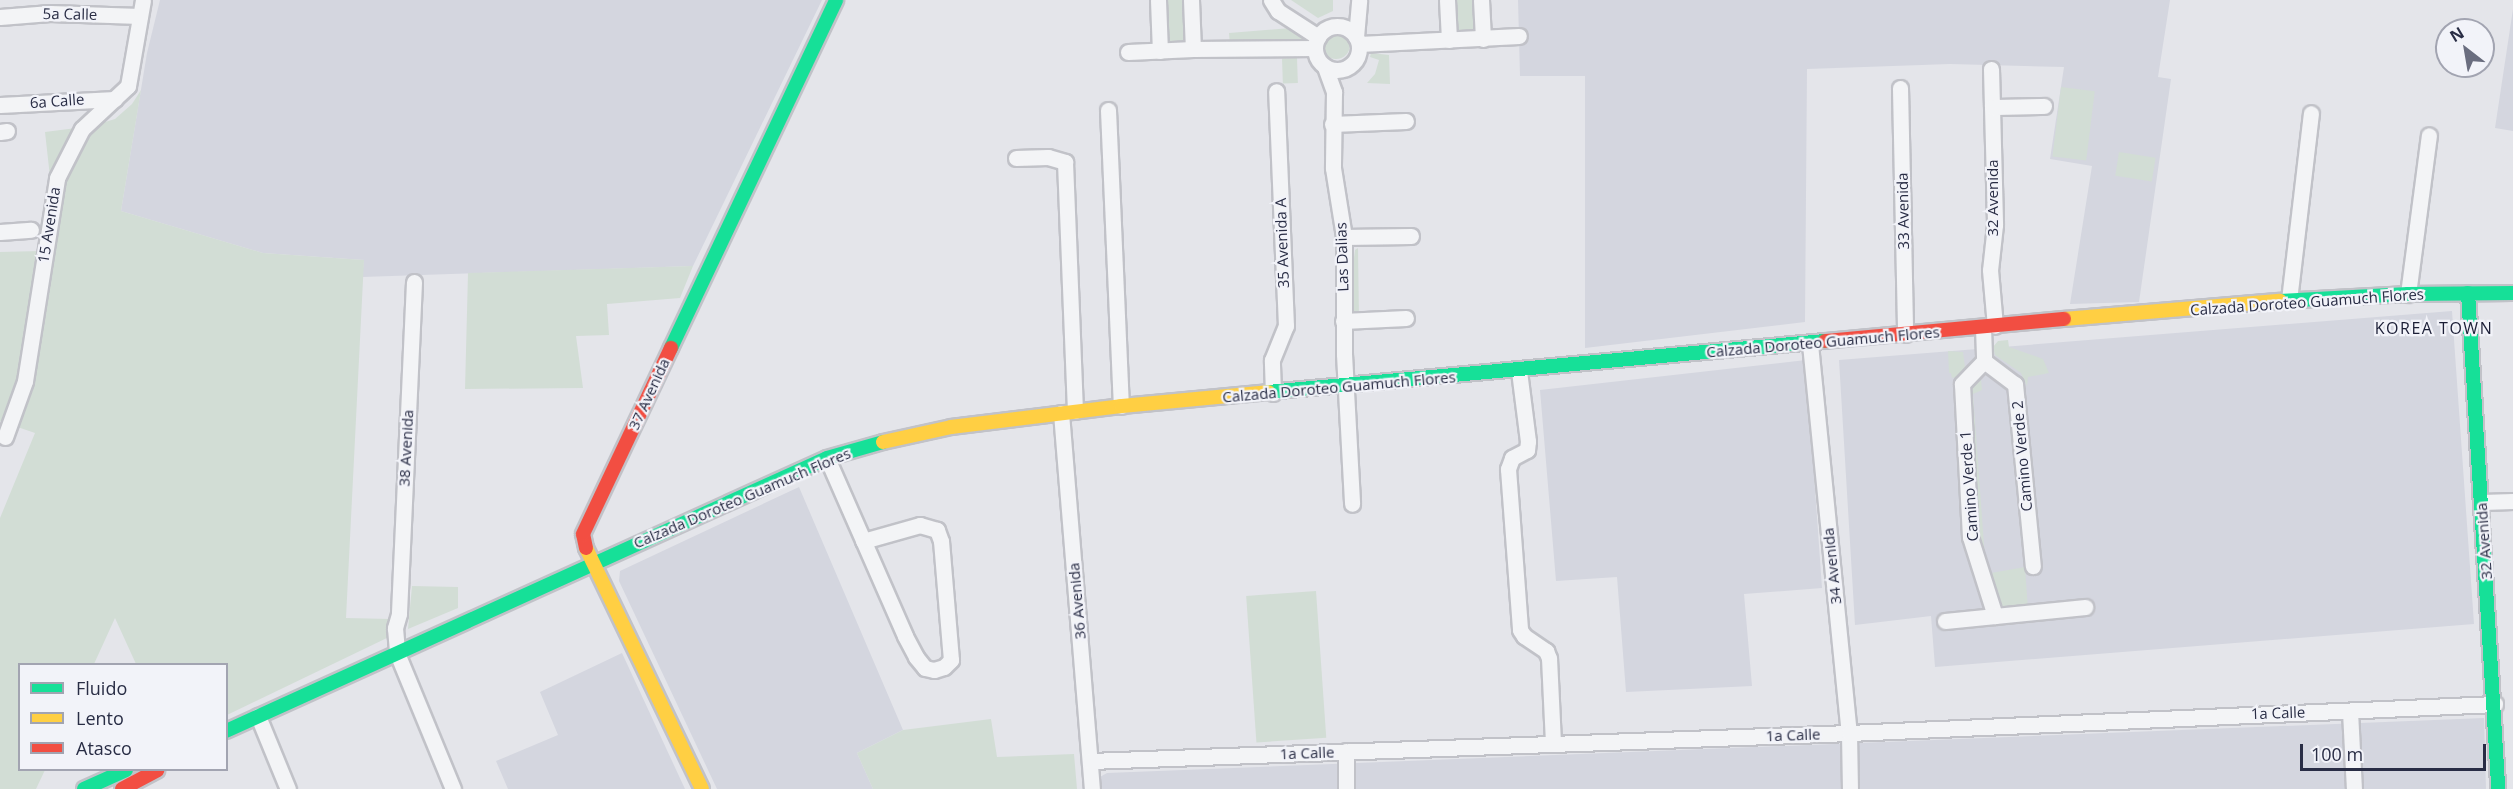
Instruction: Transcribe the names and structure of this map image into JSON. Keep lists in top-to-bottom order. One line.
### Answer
{"streets":{"main road":["32 Avenida","Calzada Doroteo Guamuch Flores","37 Avenida"],"street":["5a Calle","6a Calle","33 Avenida","15 Avenida","35 Avenida A","Las Dalias","38 Avenida","Camino Verde 2","Camino Verde 1","34 Avenida","36 Avenida","1a Calle"]},"crossings":[["5a Calle","15 Avenida"],["6a Calle","15 Avenida"],["32 Avenida","Calzada Doroteo Guamuch Flores"],["32 Avenida","Camino Verde 2"],["32 Avenida","Camino Verde 1"],["32 Avenida","1a Calle"],["33 Avenida","Calzada Doroteo Guamuch Flores"],["35 Avenida A","Calzada Doroteo Guamuch Flores"],["Las Dalias","Calzada Doroteo Guamuch Flores"],["Calzada Doroteo Guamuch Flores","37 Avenida"],["Calzada Doroteo Guamuch Flores","38 Avenida"],["Calzada Doroteo Guamuch Flores","34 Avenida"],["Calzada Doroteo Guamuch Flores","36 Avenida"],["Camino Verde 2","Camino Verde 1"],["34 Avenida","1a Calle"],["36 Avenida","1a Calle"]],"districts":["KOREA TOWN"],"legend":["Fluido","Lento","Atasco"],"scale_bar":"100 m","north":"top left"}
